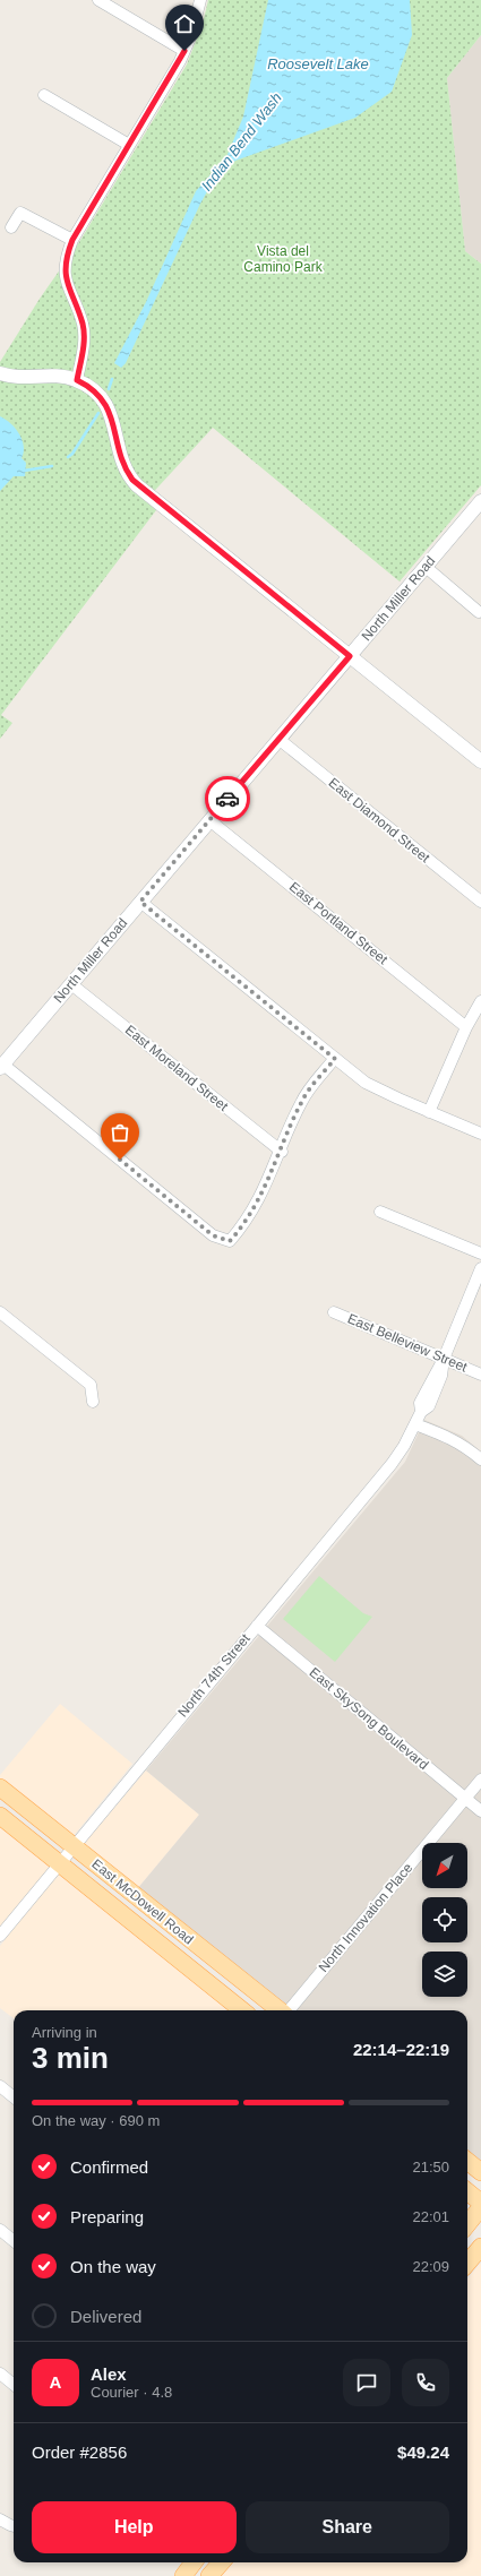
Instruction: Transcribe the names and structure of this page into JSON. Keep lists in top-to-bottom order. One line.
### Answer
{"streets":{"main road":["East McDowell Road"],"street":["North Miller Road","East Diamond Street","East Portland Street","East Moreland Street","East Belleview Street","North 74th Street","East SkySong Boulevard","North Innovation Place"]},"crossings":[["North Miller Road","East Diamond Street"],["North Miller Road","East Portland Street"],["North Miller Road","East Moreland Street"],["East Belleview Street","North 74th Street"],["North 74th Street","East SkySong Boulevard"],["North 74th Street","East McDowell Road"],["East SkySong Boulevard","North Innovation Place"]],"water":["Roosevelt Lake","Indian Bend Wash"],"parks":["Vista del Camino Park"],"north":"bottom left","page":{"heading":["3 min","Arriving in","22:14–22:19"],"panel":["Alex","Courier · 4.8","Order #2856","$49.24"],"bar":"On the way · 690 m","list":[["Confirmed","21:50"],["Preparing","22:01"],["On the way","22:09"],"Delivered"],"round":"A","buttons":["Help","Share"]}}
